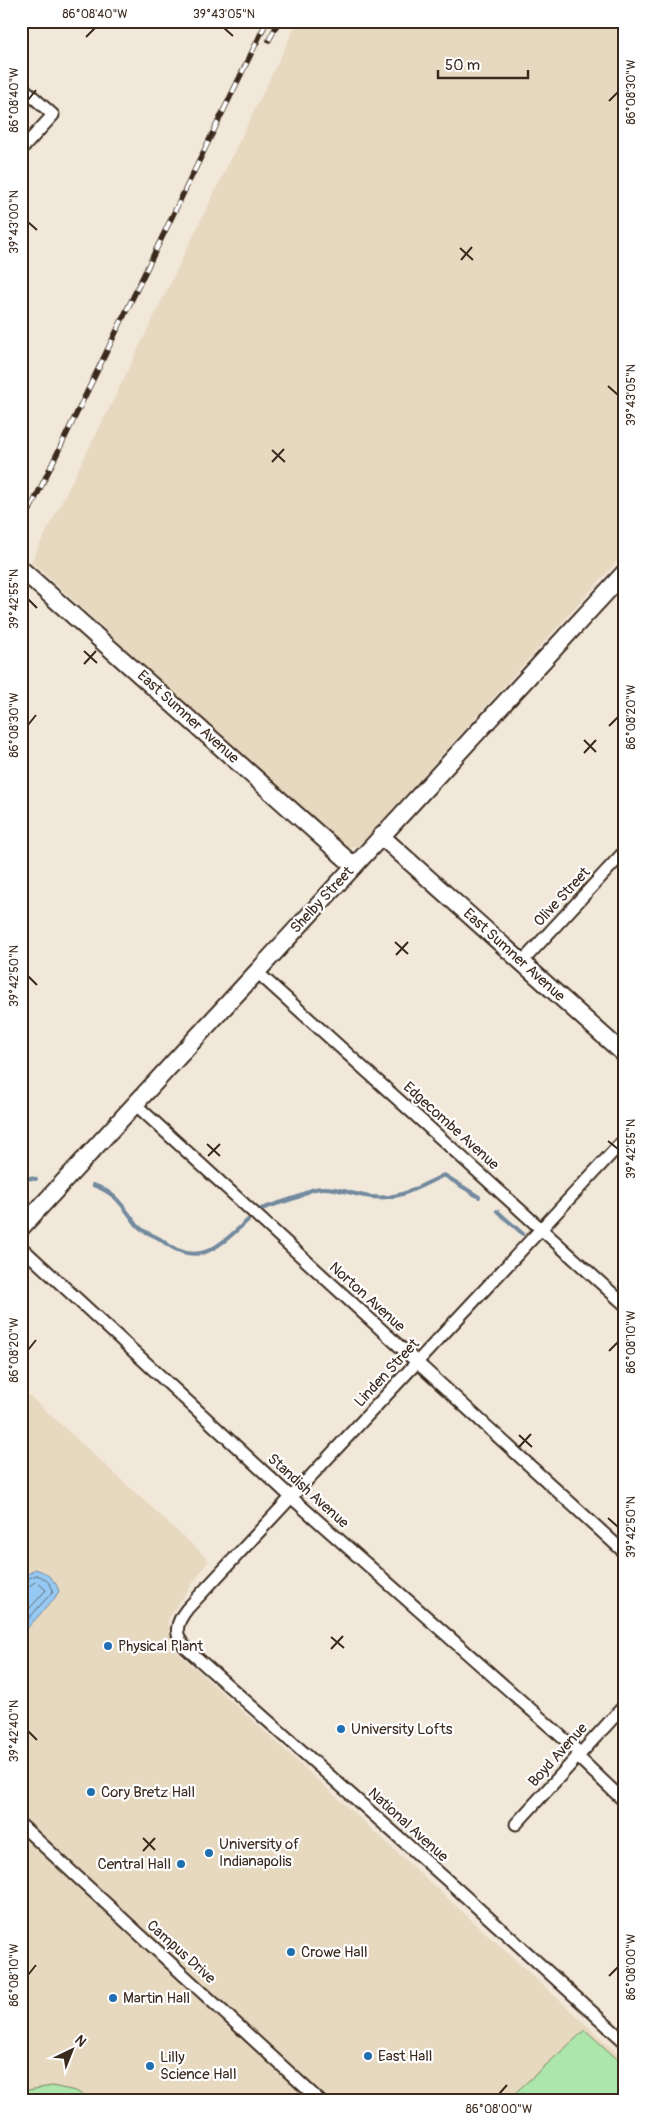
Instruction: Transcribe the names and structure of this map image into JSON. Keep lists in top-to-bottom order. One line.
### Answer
{"streets":{"main road":["East Sumner Avenue","Shelby Street"],"street":["Olive Street","Edgecombe Avenue","Norton Avenue","Linden Street","Standish Avenue","Boyd Avenue","National Avenue","Campus Drive"]},"crossings":[["East Sumner Avenue","Olive Street"],["East Sumner Avenue","Shelby Street"],["Shelby Street","Edgecombe Avenue"],["Shelby Street","Norton Avenue"],["Edgecombe Avenue","Linden Street"],["Norton Avenue","Linden Street"],["Linden Street","Standish Avenue"],["Linden Street","National Avenue"],["Standish Avenue","Boyd Avenue"]],"places":["Physical Plant","University Lofts","Cory Bretz Hall","University of Indianapolis","Central Hall","Crowe Hall","Martin Hall","East Hall","Lilly Science Hall"],"scale_bar":"50 m","north":"top right","coordinates":["86°08'40\"W","39°43'05\"N","86°08'30\"W","39°43'00\"N","39°42'55\"N","86°08'20\"W","39°42'50\"N","86°08'10\"W","39°42'40\"N","86°08'00\"W"]}
